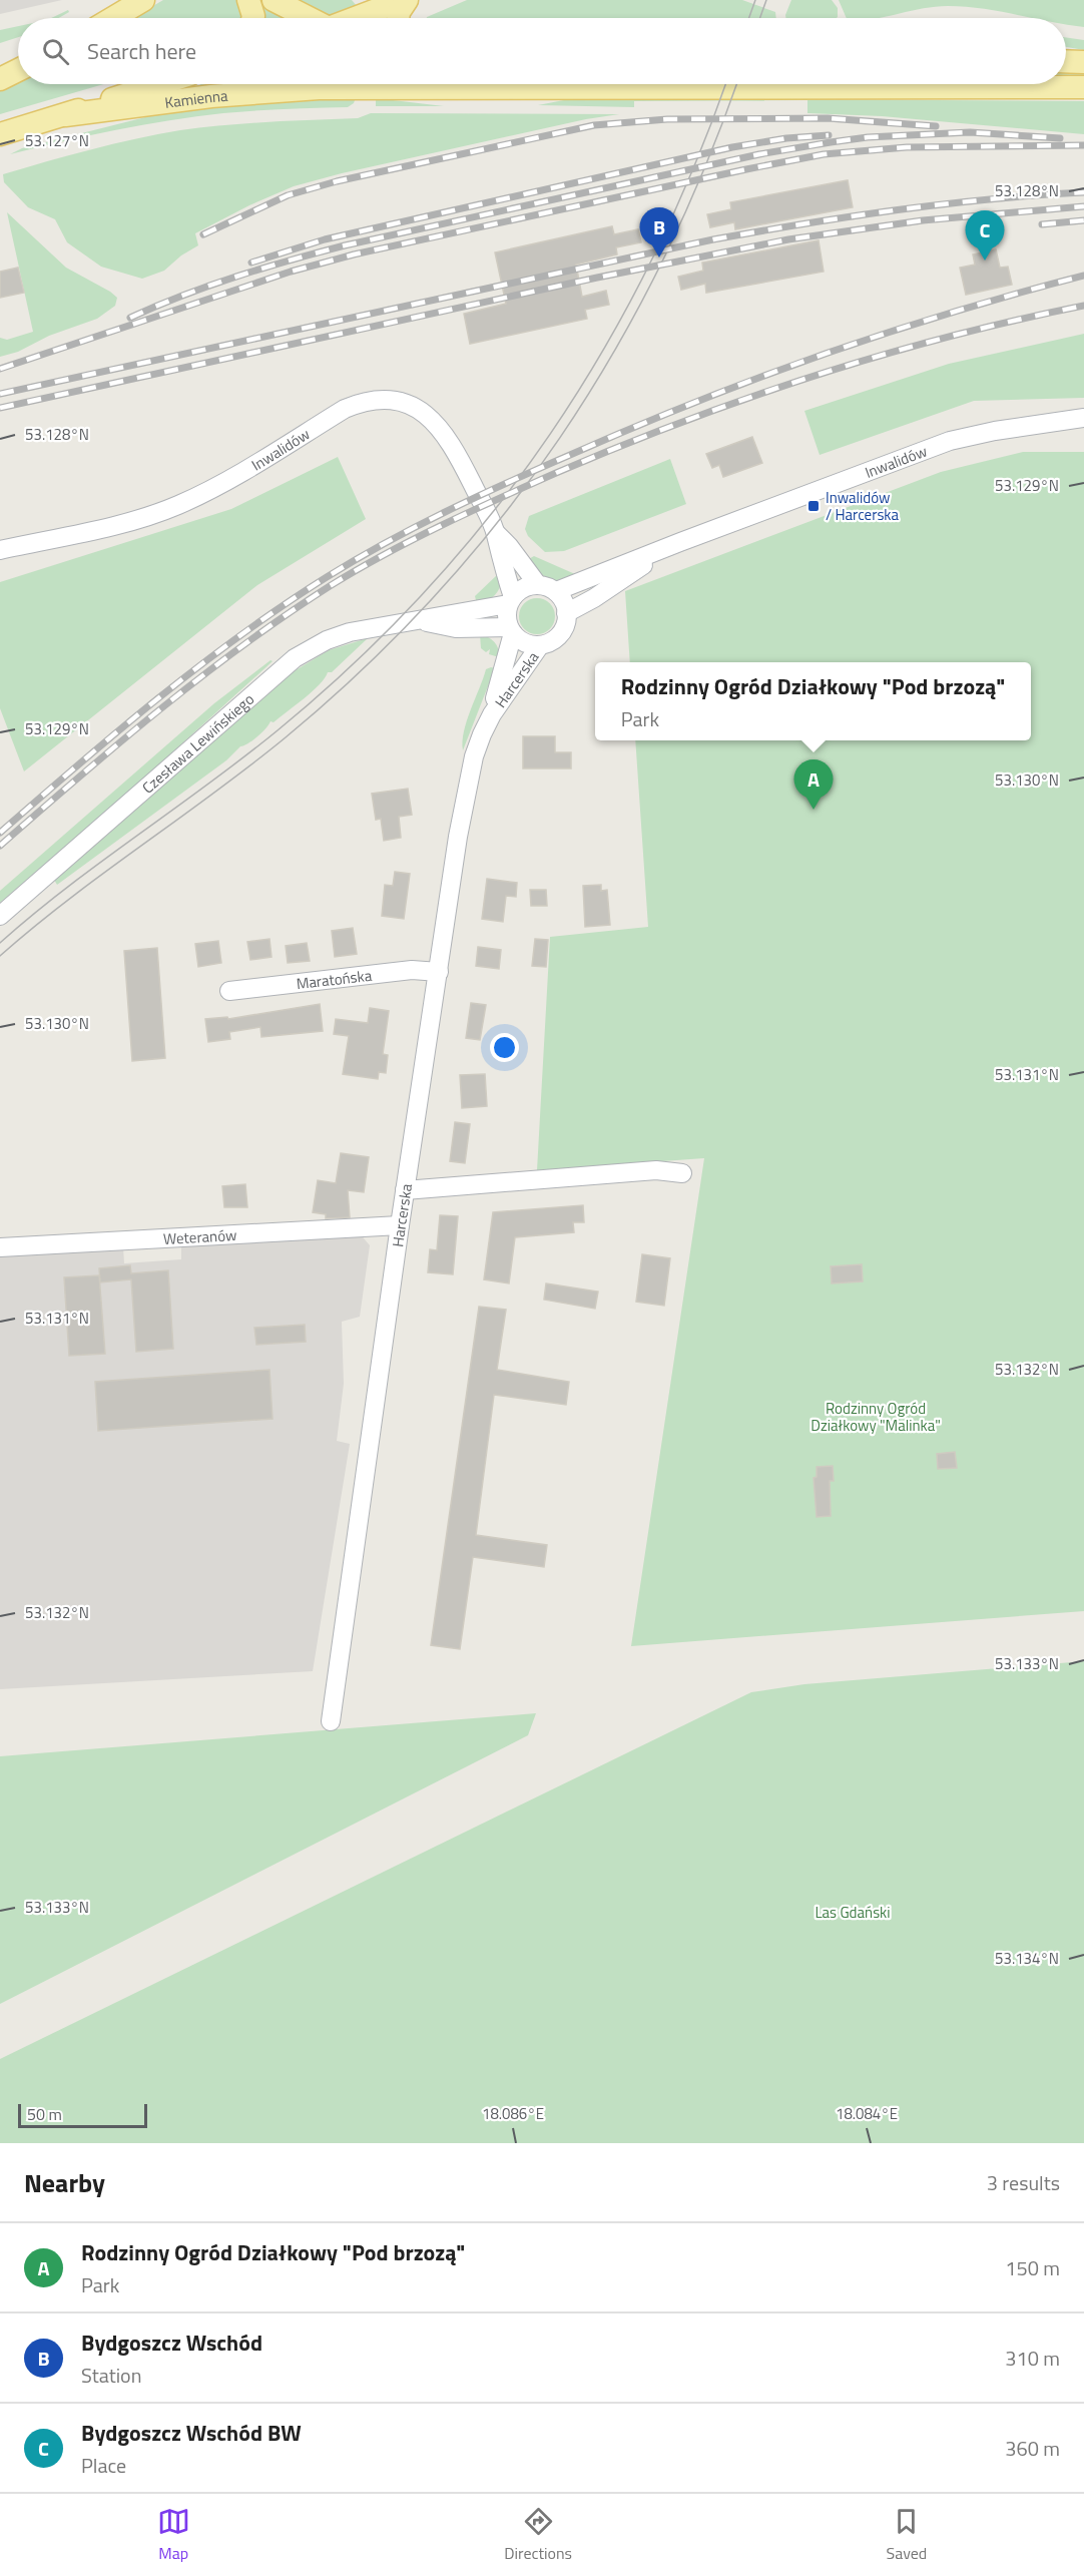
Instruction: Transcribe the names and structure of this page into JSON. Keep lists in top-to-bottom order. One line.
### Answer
{"streets":{"main road":["Kamienna"],"street":["Inwalidów","Harcerska","Czesława Lewińskiego","Maratońska","Weteranów"]},"crossings":[["Inwalidów","Harcerska"],["Inwalidów","Czesława Lewińskiego"],["Harcerska","Czesława Lewińskiego"],["Harcerska","Maratońska"],["Harcerska","Weteranów"]],"parks":["Rodzinny Ogród Działkowy \"Malinka\"","Las Gdański"],"places":{"transit":["Inwalidów / Harcerska"]},"scale_bar":"50 m","page":{"search":"Search here","pins":["B","C","A"],"popup":["Rodzinny Ogród Działkowy \"Pod brzozą\"","Park"],"scale":"50 m","heading":["Nearby","3 results"],"list":[{"mark":"A","name":"Rodzinny Ogród Działkowy \"Pod brzozą\"","note":"Park","value":"150 m"},{"mark":"B","name":"Bydgoszcz Wschód","note":"Station","value":"310 m"},{"mark":"C","name":"Bydgoszcz Wschód BW","note":"Place","value":"360 m"}],"nav":["Map","Directions","Saved"]},"coordinates":["53.127°N","53.128°N","53.129°N","53.130°N","53.131°N","53.132°N","53.133°N","53.134°N","18.086°E","18.084°E"]}
